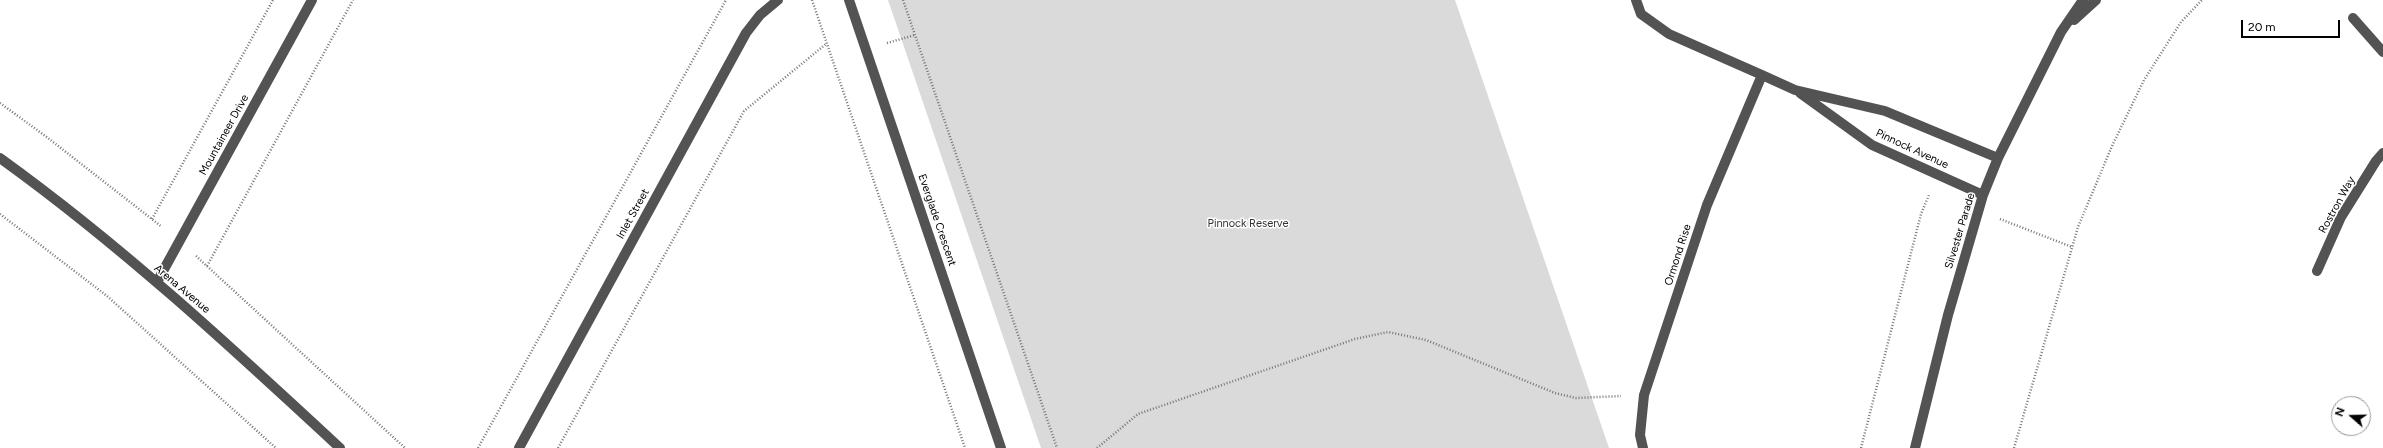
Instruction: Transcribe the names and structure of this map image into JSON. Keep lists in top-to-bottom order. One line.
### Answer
{"streets":{"street":["Mountaineer Drive","Pinnock Avenue","Rostron Way","Inlet Street","Everglade Crescent","Silvester Parade","Ormond Rise","Arena Avenue"]},"crossings":[["Mountaineer Drive","Arena Avenue"],["Pinnock Avenue","Silvester Parade"],["Pinnock Avenue","Ormond Rise"]],"parks":["Pinnock Reserve"],"scale_bar":"20 m","north":"left"}
